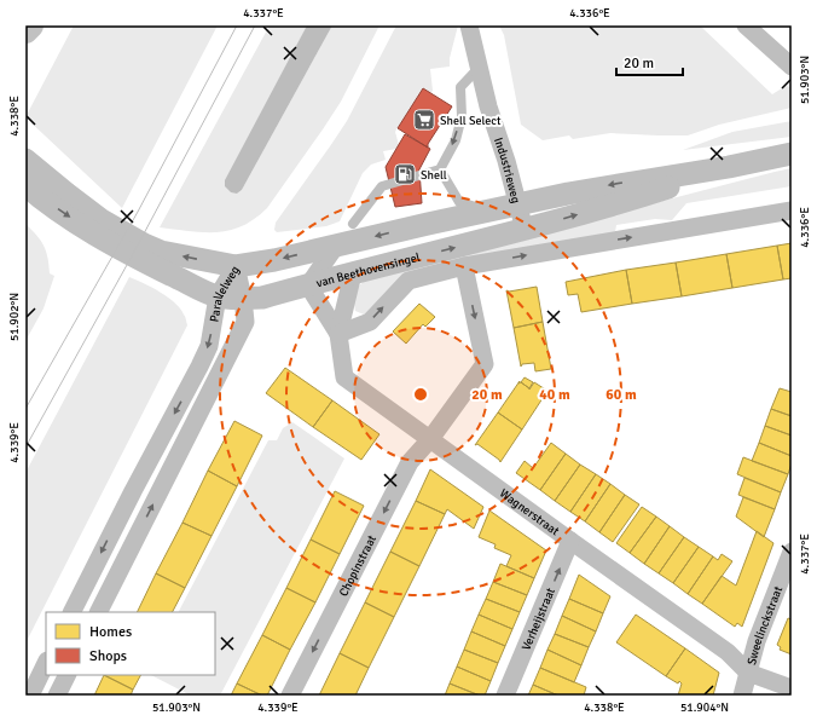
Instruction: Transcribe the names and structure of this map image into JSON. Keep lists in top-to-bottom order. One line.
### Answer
{"streets":{"street":["Industrieweg","van Beethovensingel","Parallelweg","Wagnerstraat","Chopinstraat","Verheijstraat","Sweelinckstraat"]},"crossings":[["Industrieweg","van Beethovensingel"],["van Beethovensingel","Parallelweg"],["van Beethovensingel","Wagnerstraat"],["Wagnerstraat","Chopinstraat"],["Wagnerstraat","Verheijstraat"],["Wagnerstraat","Sweelinckstraat"]],"one_way":["Chopinstraat","Verheijstraat"],"places":{"supermarket":["Shell Select"],"fuel station":["Shell"]},"legend":["Homes","Shops"],"scale_bar":"20 m","coordinates":["4.337°E","4.336°E","51.903°N","4.338°E","51.902°N","4.339°E","51.904°N"],"rings":["20 m","40 m","60 m"]}
